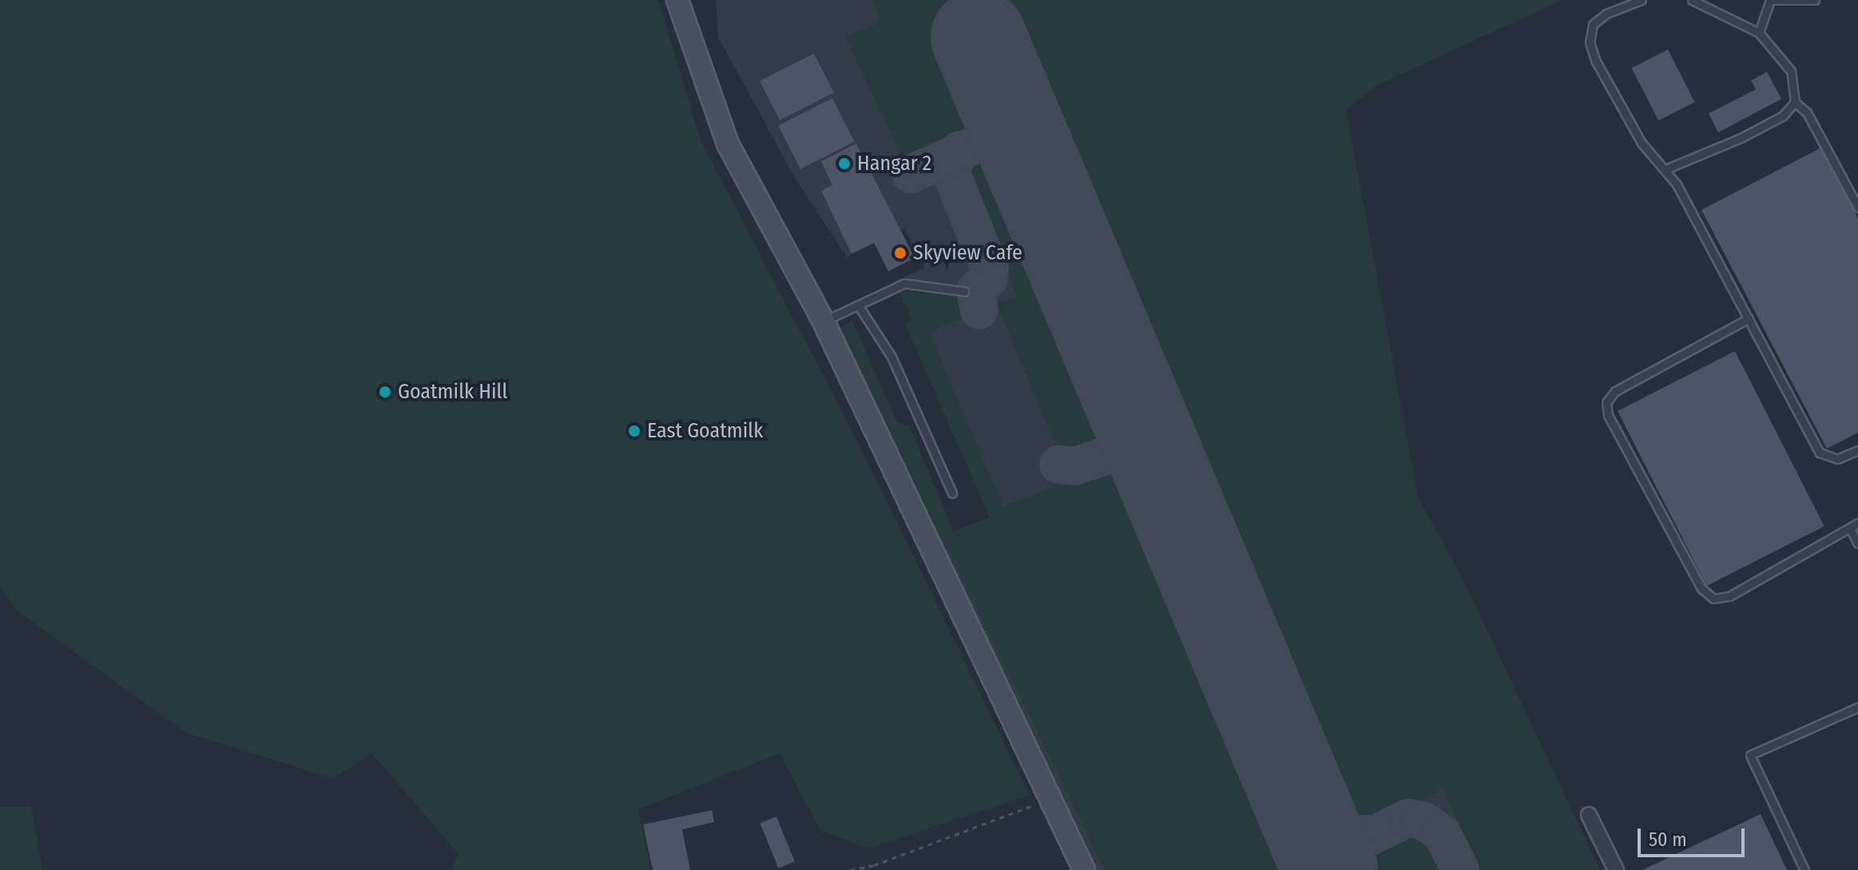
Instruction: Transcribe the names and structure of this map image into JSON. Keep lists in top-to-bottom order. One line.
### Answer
{"places":["Hangar 2","Skyview Cafe","Goatmilk Hill","East Goatmilk"],"scale_bar":"50 m"}
